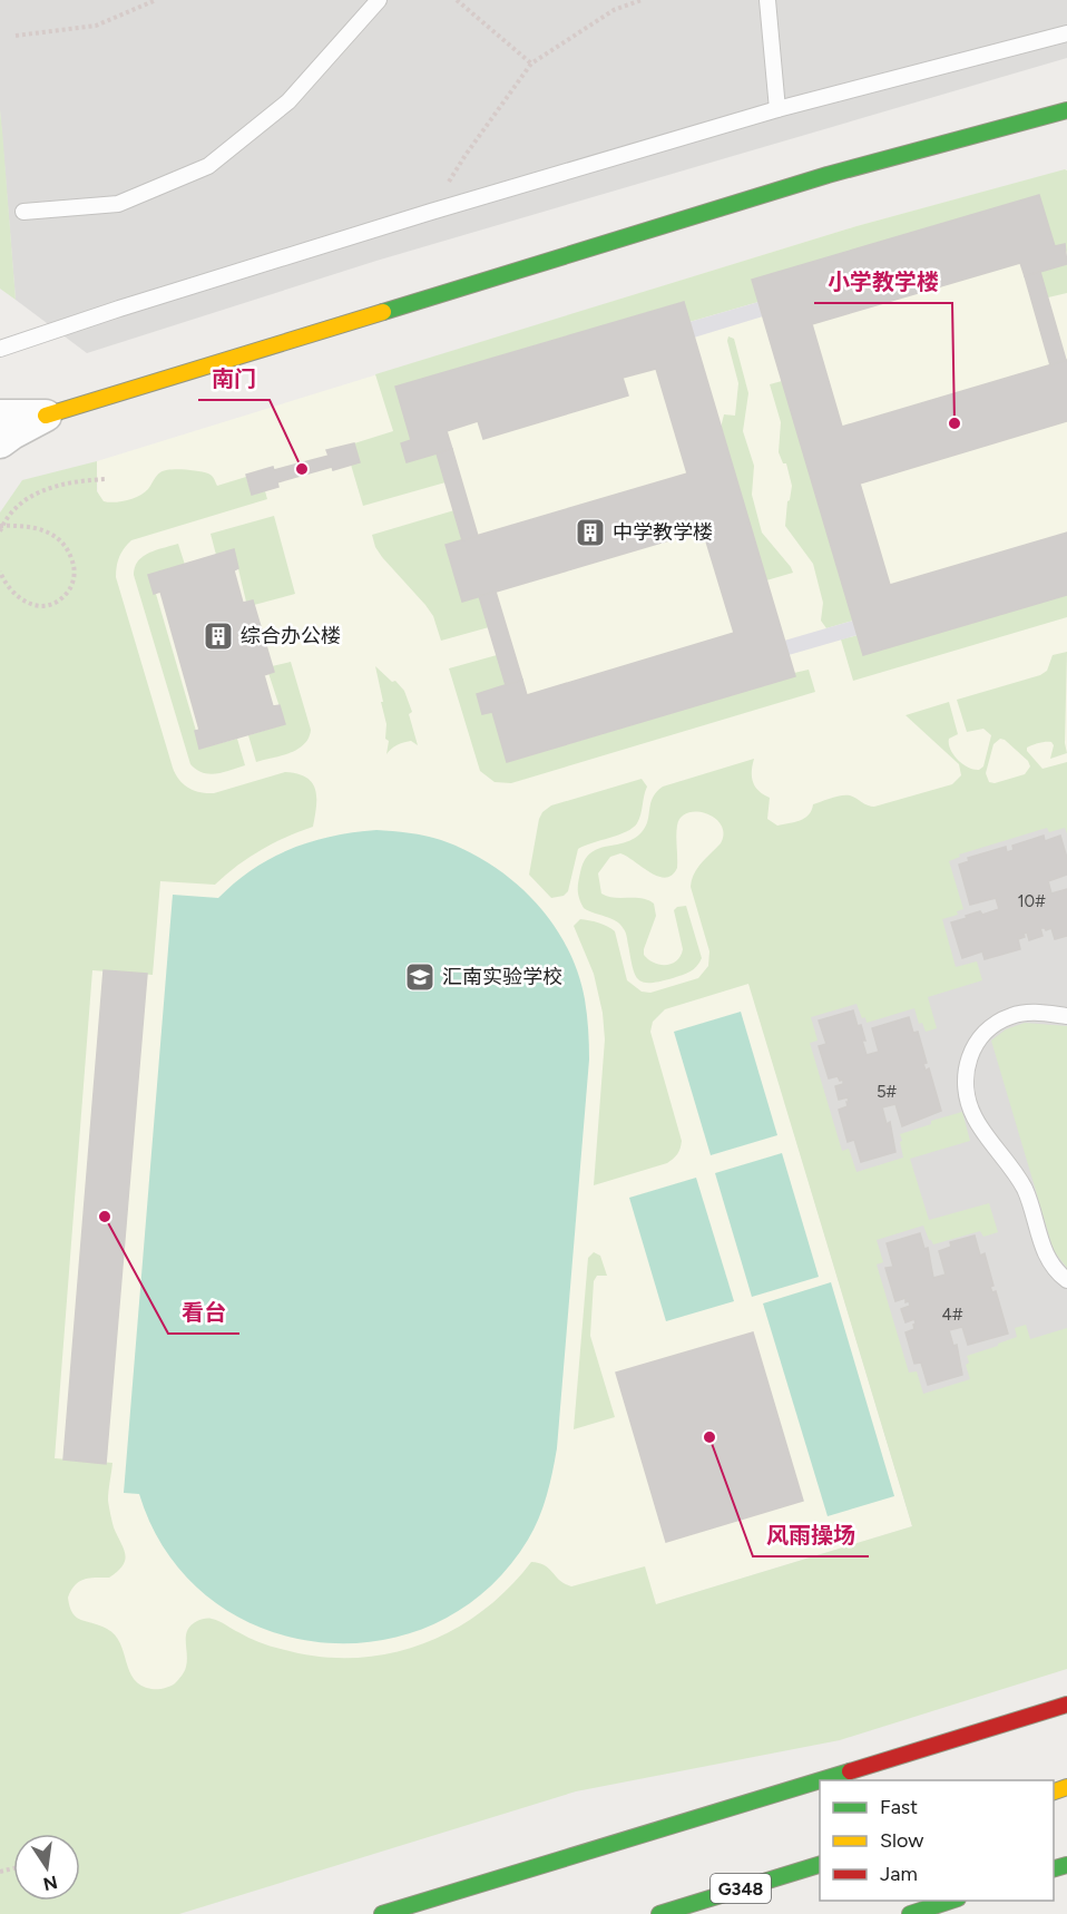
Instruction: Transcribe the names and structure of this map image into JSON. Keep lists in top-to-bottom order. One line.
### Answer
{"streets":{"main road":["G348"]},"places":{"other":["小学教学楼","南门","看台","风雨操场"],"building":["中学教学楼","综合办公楼"],"school or university":["汇南实验学校"]},"house_numbers":["10#","5#","4#"],"legend":["Fast","Slow","Jam"],"north":"bottom"}
